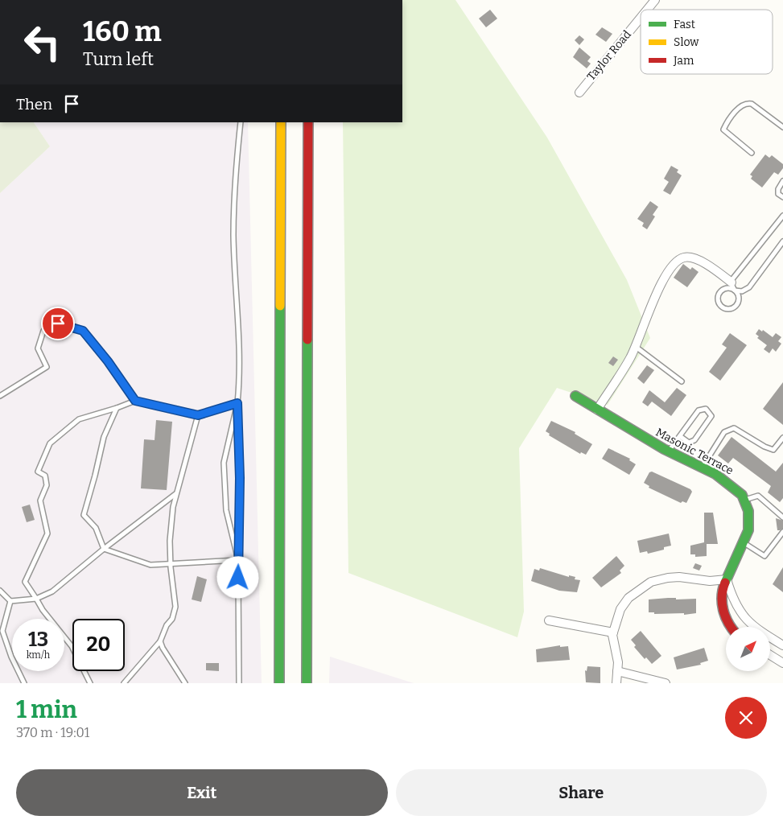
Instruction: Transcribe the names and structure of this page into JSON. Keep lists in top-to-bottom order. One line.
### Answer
{"streets":{"main road":["Masonic Terrace"],"street":["Taylor Road"]},"legend":["Fast","Slow","Jam"],"north":"top right","page":{"turn":["160 m","Turn left"],"then":"Then","speed":"13 km/h","limit":"20","heading":["1 min","370 m · 19:01"],"buttons":["Exit","Share"]}}
